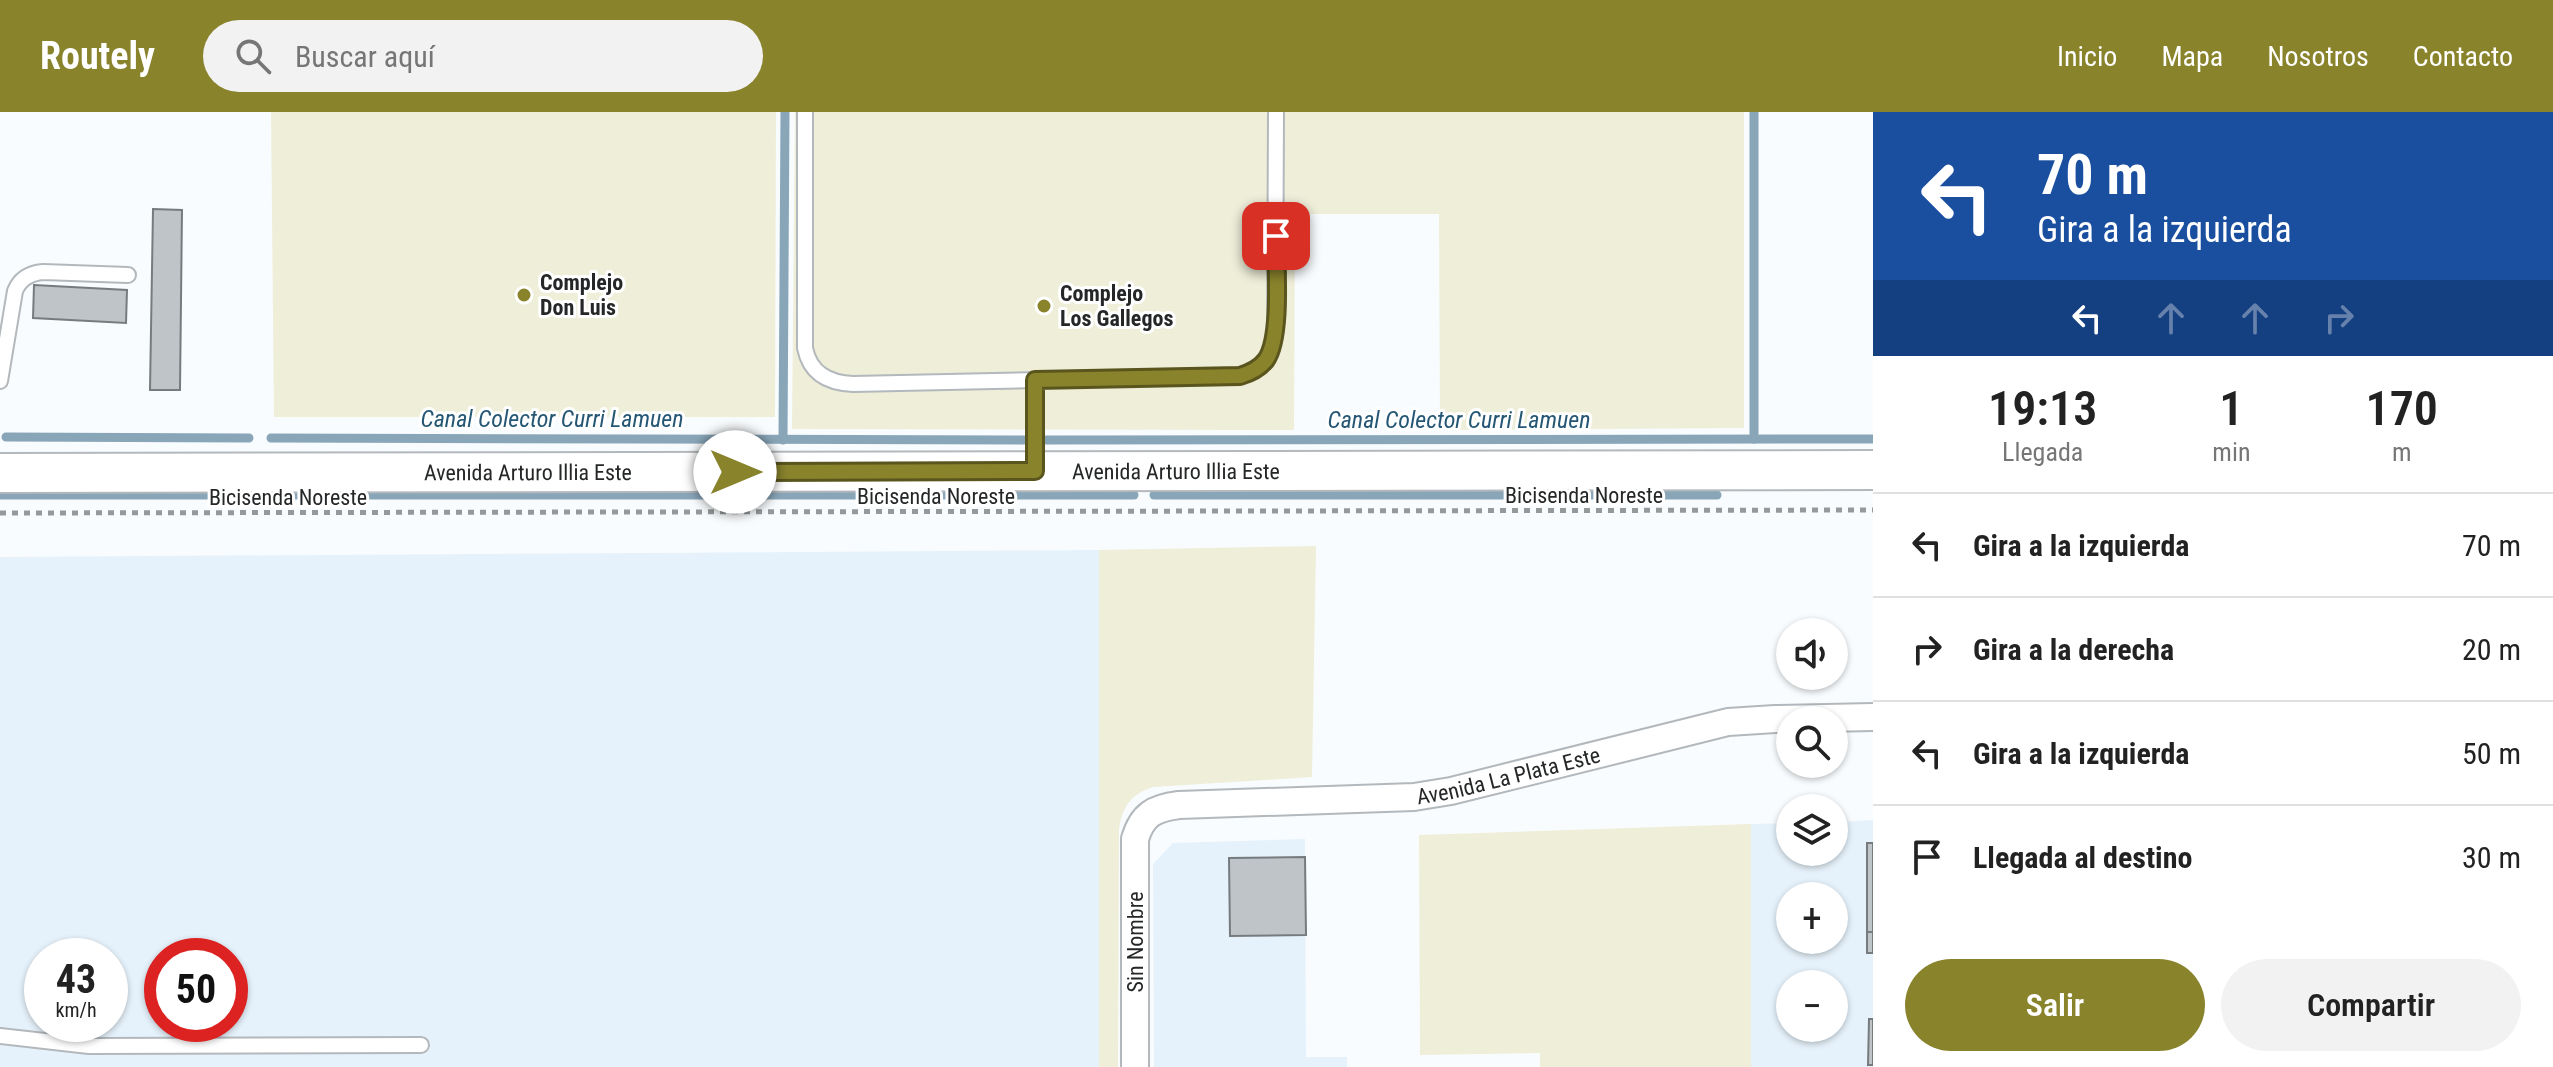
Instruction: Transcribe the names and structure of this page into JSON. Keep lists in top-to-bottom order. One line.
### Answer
{"streets":{"main road":["Avenida Arturo Illia Este"],"street":["Avenida La Plata Este","Sin Nombre"],"path":["Bicisenda Noreste"]},"crossings":[["Avenida La Plata Este","Sin Nombre"]],"water":["Canal Colector Curri Lamuen"],"places":["Complejo Don Luis","Complejo Los Gallegos"],"page":{"header":"Routely","search":"Buscar aquí","nav":["Inicio","Mapa","Nosotros","Contacto"],"turn":["70 m","Gira a la izquierda"],"eta":["19:13","Llegada","1","min","170","m"],"list":[{"name":"Gira a la izquierda","value":"70 m"},{"name":"Gira a la derecha","value":"20 m"},{"name":"Gira a la izquierda","value":"50 m"},{"name":"Llegada al destino","value":"30 m"}],"map_buttons":["+","−"],"speed":"43 km/h","limit":"50","buttons":["Salir","Compartir"]}}
